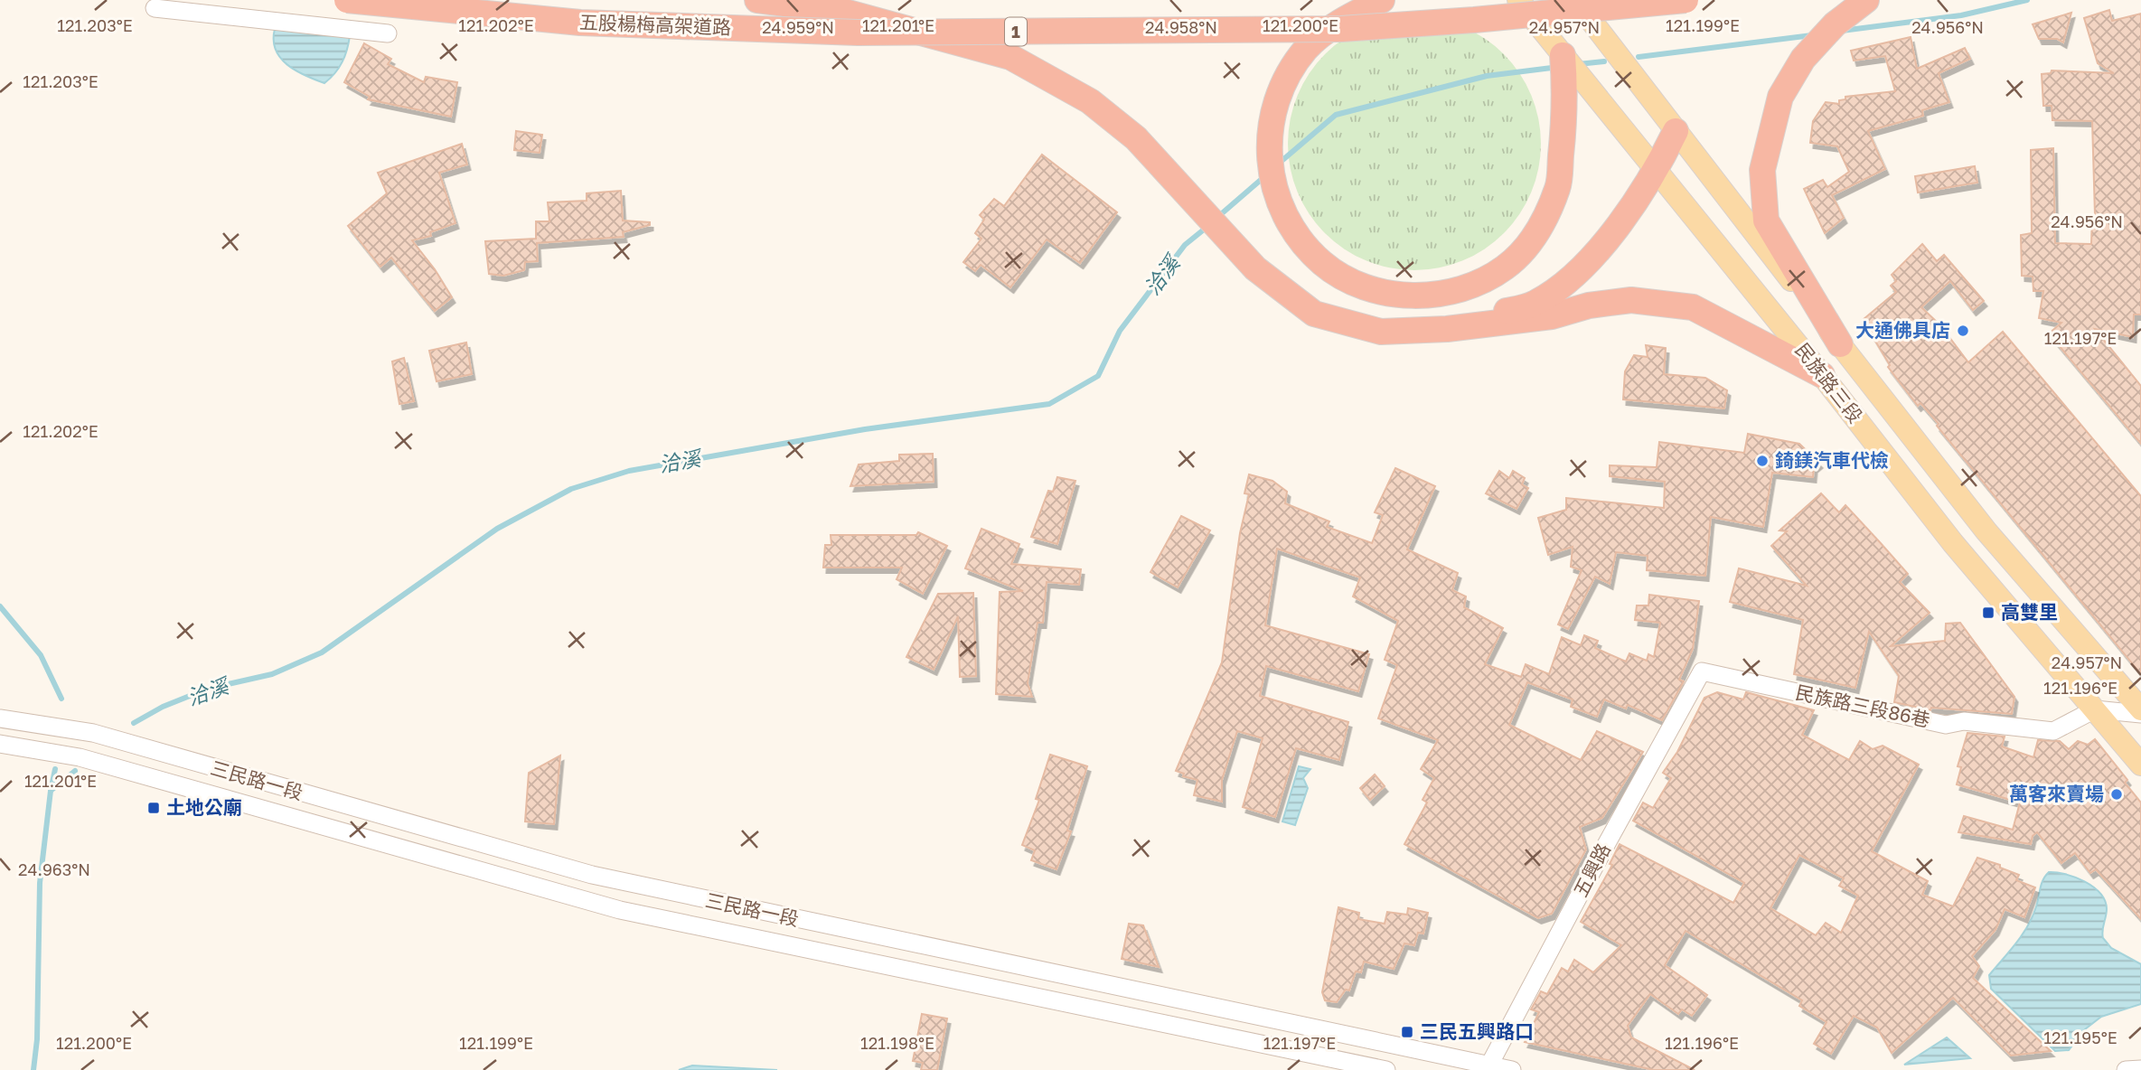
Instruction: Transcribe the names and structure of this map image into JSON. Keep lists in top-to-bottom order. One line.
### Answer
{"streets":{"highway":["五股楊梅高架道路","1"],"main road":["民族路三段"],"street":["民族路三段86巷","三民路一段","五興路"]},"crossings":[["民族路三段","民族路三段86巷"],["民族路三段86巷","五興路"],["三民路一段","五興路"]],"water":["洽溪"],"places":{"other":["大通佛具店","錡鎂汽車代檢","萬客來賣場"],"transit":["高雙里","土地公廟","三民五興路口"]},"coordinates":["121.203°E","121.202°E","121.201°E","121.200°E","121.199°E","24.959°N","24.958°N","24.957°N","24.956°N","121.197°E","121.196°E","24.963°N","121.195°E","121.198°E"]}
